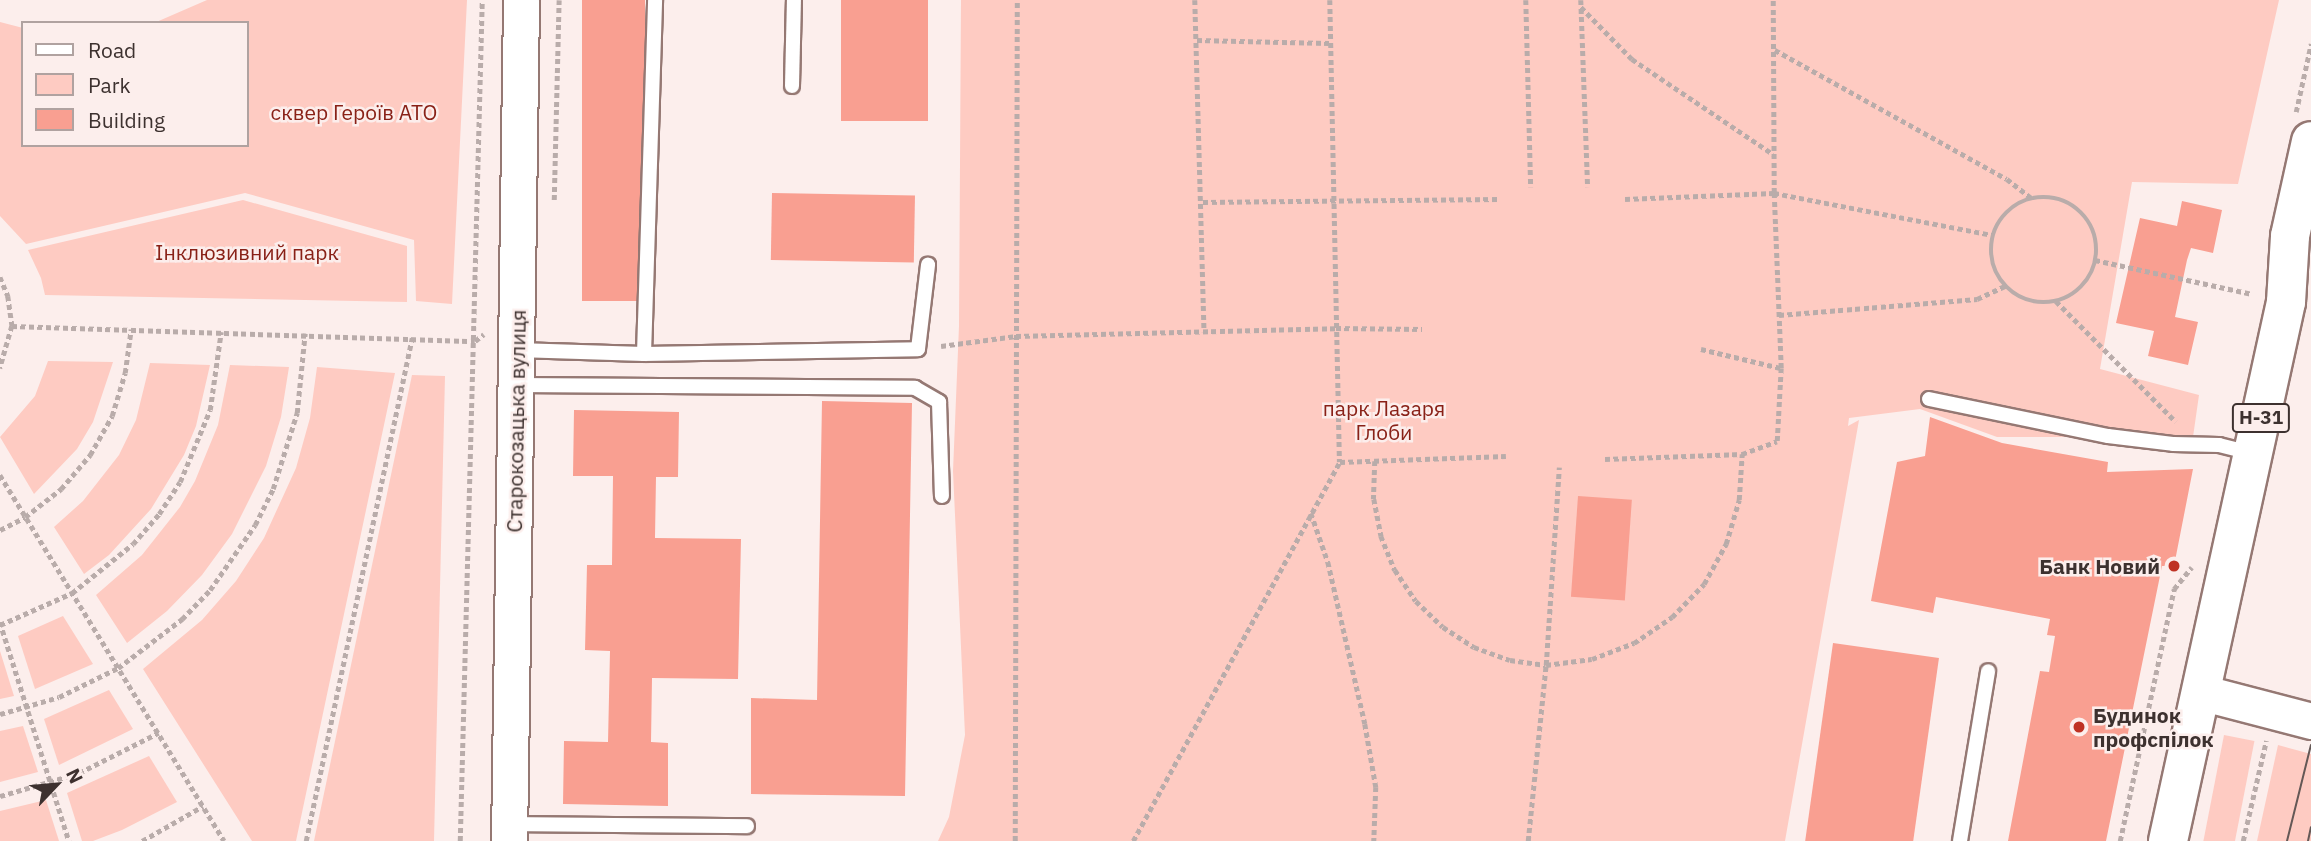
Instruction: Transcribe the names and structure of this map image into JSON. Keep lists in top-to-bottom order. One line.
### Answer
{"streets":{"main road":["Н-31"],"street":["Старокозацька вулиця"]},"parks":["сквер Героїв АТО","Інклюзивний парк","парк Лазаря Глоби"],"places":["Банк Новий","Будинок профспілок"],"legend":["Road","Park","Building"],"north":"top right"}
